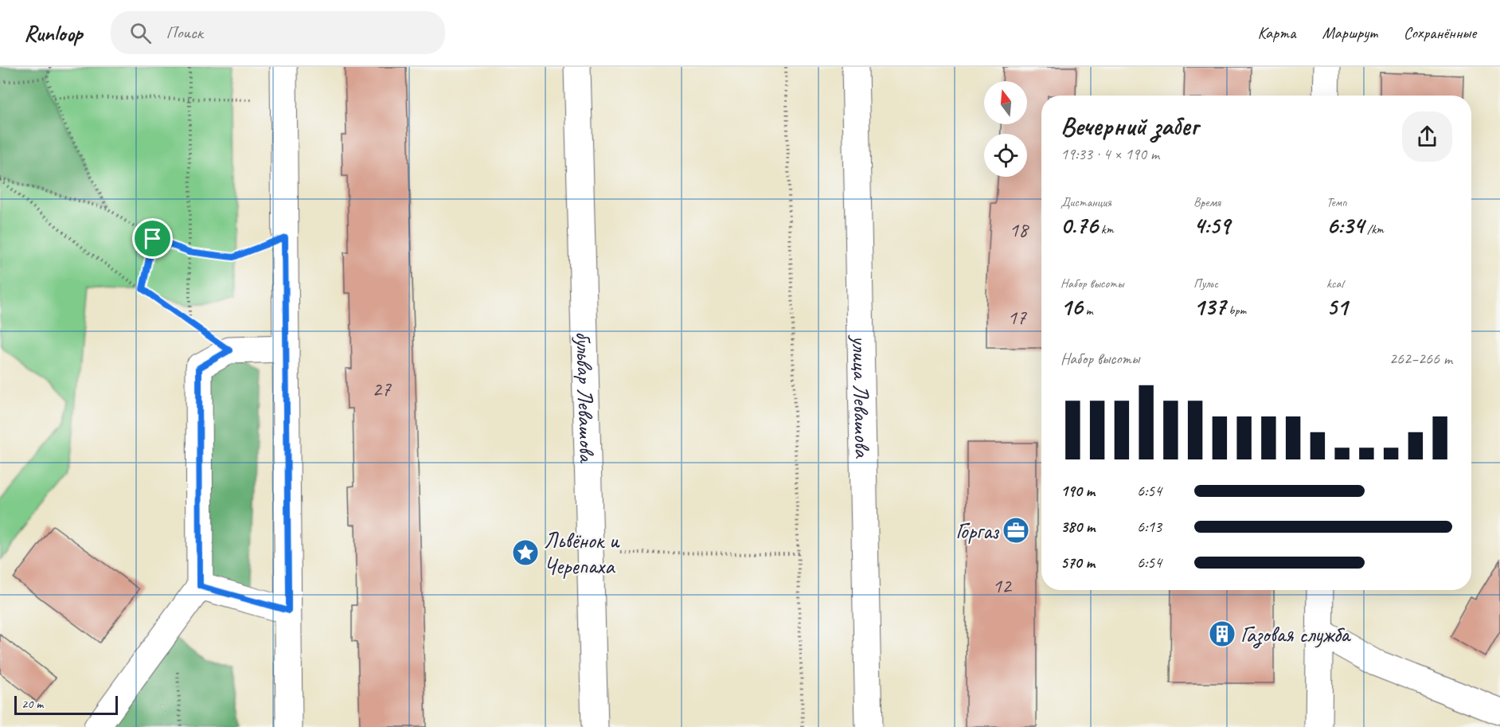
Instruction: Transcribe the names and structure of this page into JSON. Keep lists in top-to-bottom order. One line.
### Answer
{"streets":{"street":["бульвар Левашова","улица Левашова"]},"places":{"office":["Горгаз"],"place":["Львёнок и Черепаха"],"building":["Газовая служба"]},"house_numbers":["18","17","27","12"],"scale_bar":"20 m","north":"top","page":{"header":"Runloop","search":"Поиск","nav":["Карта","Маршрут","Сохранённые"],"heading":["Вечерний забег","19:33 · 4 × 190 m"],"stats":[["Дистанция","0.76 km"],["Время","4:59"],["Темп","6:34 /km"],["Набор высоты","16 m"],["Пульс","137 bpm"],["kcal","51"]],"chart":["Набор высоты","262–266 m"],"list":[{"name":"190 m","note":"6:54"},{"name":"380 m","note":"6:13"},{"name":"570 m","note":"6:54"}],"scale":"20 m"}}
